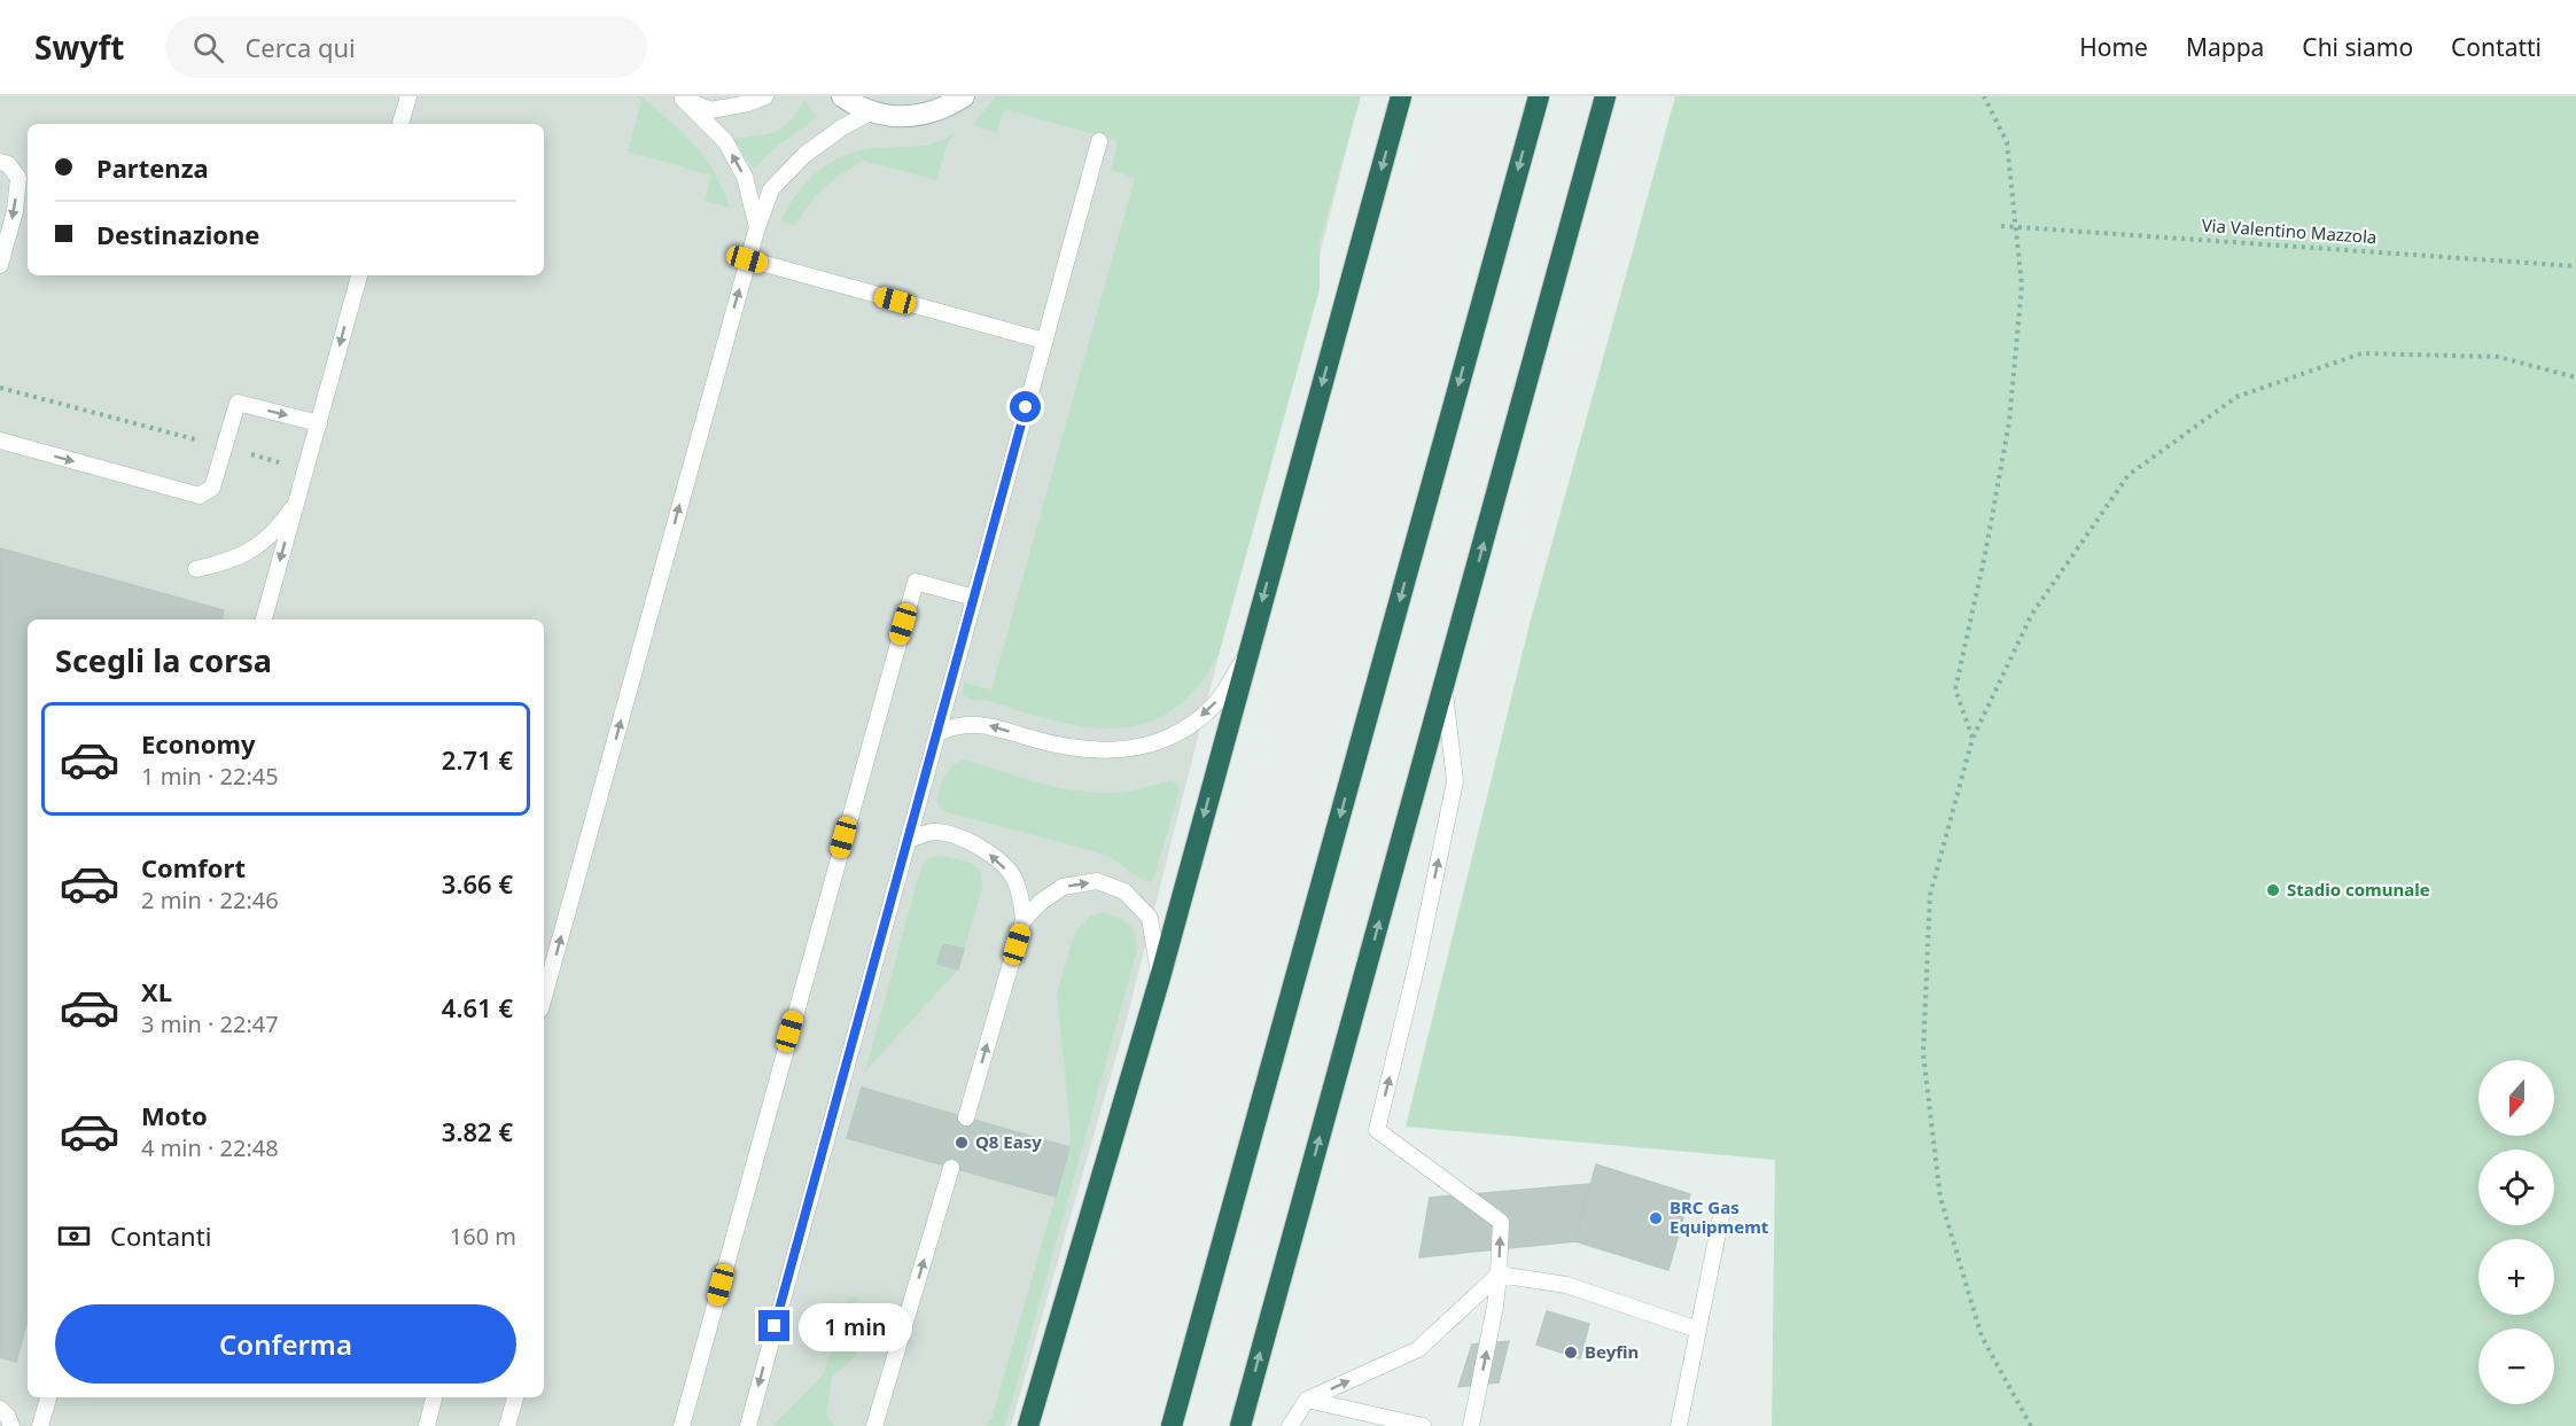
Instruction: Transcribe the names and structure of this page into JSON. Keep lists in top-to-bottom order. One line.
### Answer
{"streets":{"path":["Via Valentino Mazzola"]},"places":["Stadio comunale","Q8 Easy","BRC Gas Equipmemt","Beyfin"],"north":"bottom","page":{"header":"Swyft","search":"Cerca qui","nav":["Home","Mappa","Chi siamo","Contatti"],"banner":["Partenza","Destinazione"],"heading":"Scegli la corsa","list":[{"name":"Economy","note":"1 min · 22:45","value":"2.71 €"},{"name":"Comfort","note":"2 min · 22:46","value":"3.66 €"},{"name":"XL","note":"3 min · 22:47","value":"4.61 €"},{"name":"Moto","note":"4 min · 22:48","value":"3.82 €"}],"map_buttons":["+","−"],"pay":["Contanti","160 m"],"buttons":"Conferma","bubble":"1 min"}}
